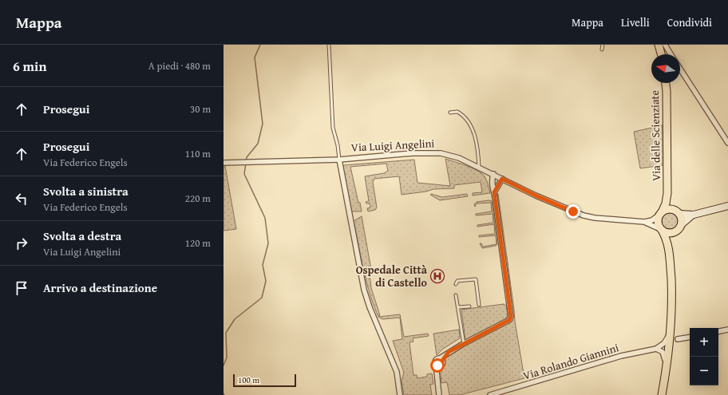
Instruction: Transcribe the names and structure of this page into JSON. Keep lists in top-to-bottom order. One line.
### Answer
{"streets":{"main road":["Via delle Scienziate"],"street":["Via Luigi Angelini","Via Rolando Giannini"]},"crossings":[["Via delle Scienziate","Via Luigi Angelini"]],"places":{"hospital":["Ospedale Città di Castello"]},"scale_bar":"100 m","north":"left","page":{"header":"Mappa","nav":["Mappa","Livelli","Condividi"],"heading":["6 min","A piedi · 480 m"],"list":[["Prosegui","30 m"],["Prosegui","Via Federico Engels","110 m"],["Svolta a sinistra","Via Federico Engels","220 m"],["Svolta a destra","Via Luigi Angelini","120 m"],"Arrivo a destinazione"],"map_buttons":["+","−"],"scale":"100 m"}}
